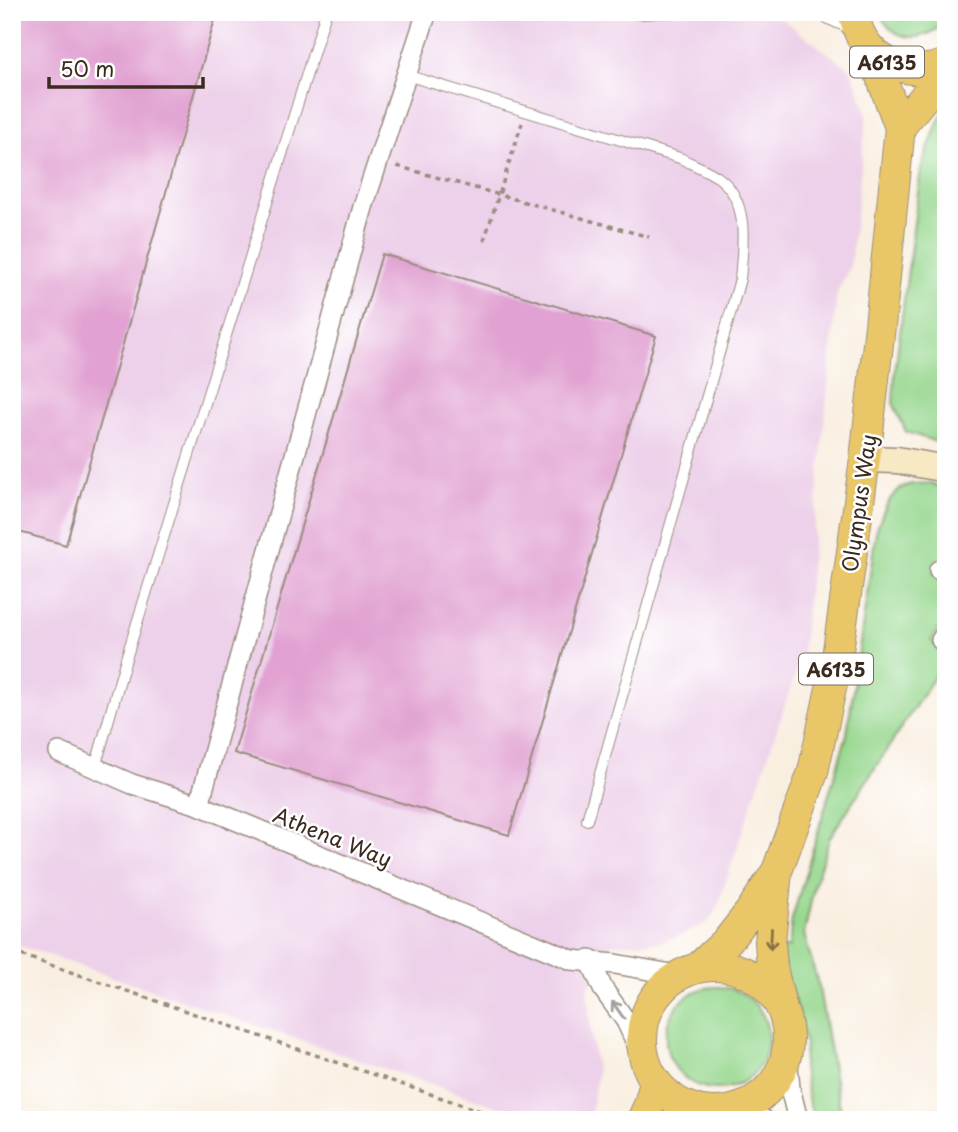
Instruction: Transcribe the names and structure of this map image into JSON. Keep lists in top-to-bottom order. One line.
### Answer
{"streets":{"main road":["A6135","Olympus Way"],"street":["Athena Way"]},"crossings":[["A6135","Olympus Way"],["A6135","Athena Way"],["Olympus Way","Athena Way"]],"scale_bar":"50 m"}
